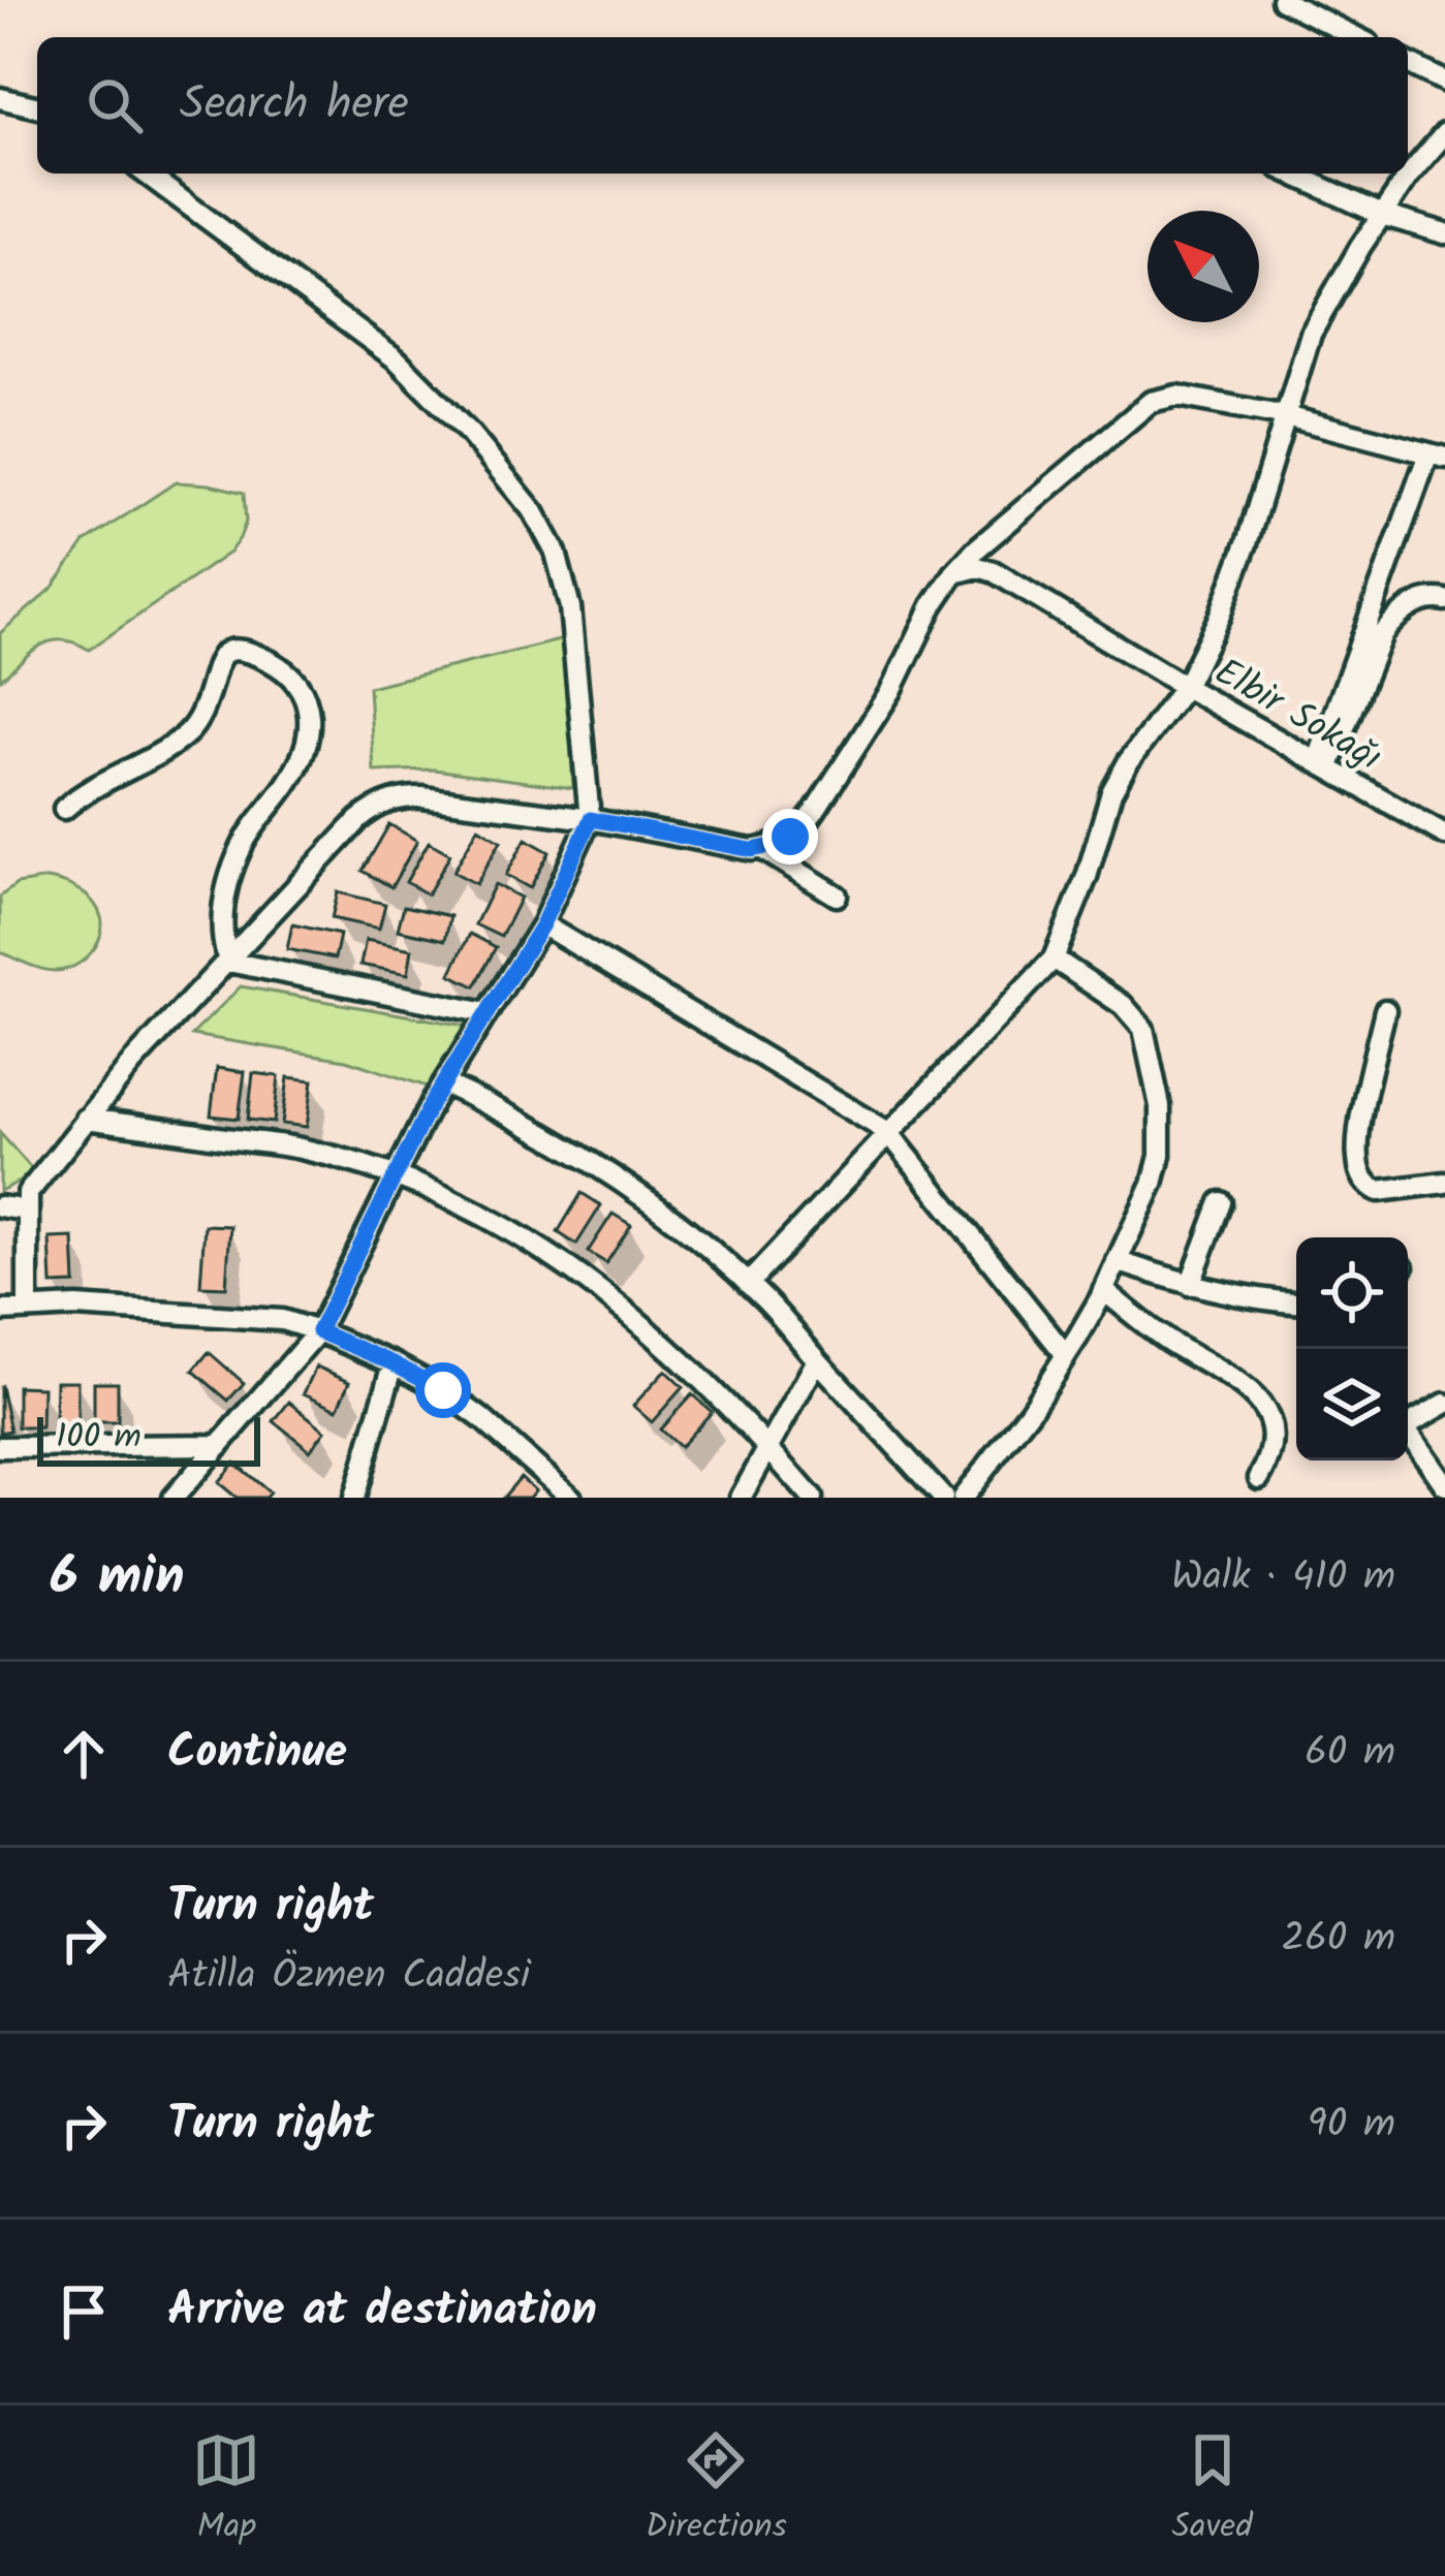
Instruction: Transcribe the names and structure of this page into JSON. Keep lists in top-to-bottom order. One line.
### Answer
{"streets":{"street":["Elbir Sokağı"]},"scale_bar":"100 m","north":"top left","page":{"search":"Search here","scale":"100 m","heading":["6 min","Walk · 410 m"],"list":[["Continue","60 m"],["Turn right","Atilla Özmen Caddesi","260 m"],["Turn right","90 m"],"Arrive at destination"],"nav":["Map","Directions","Saved"]}}
